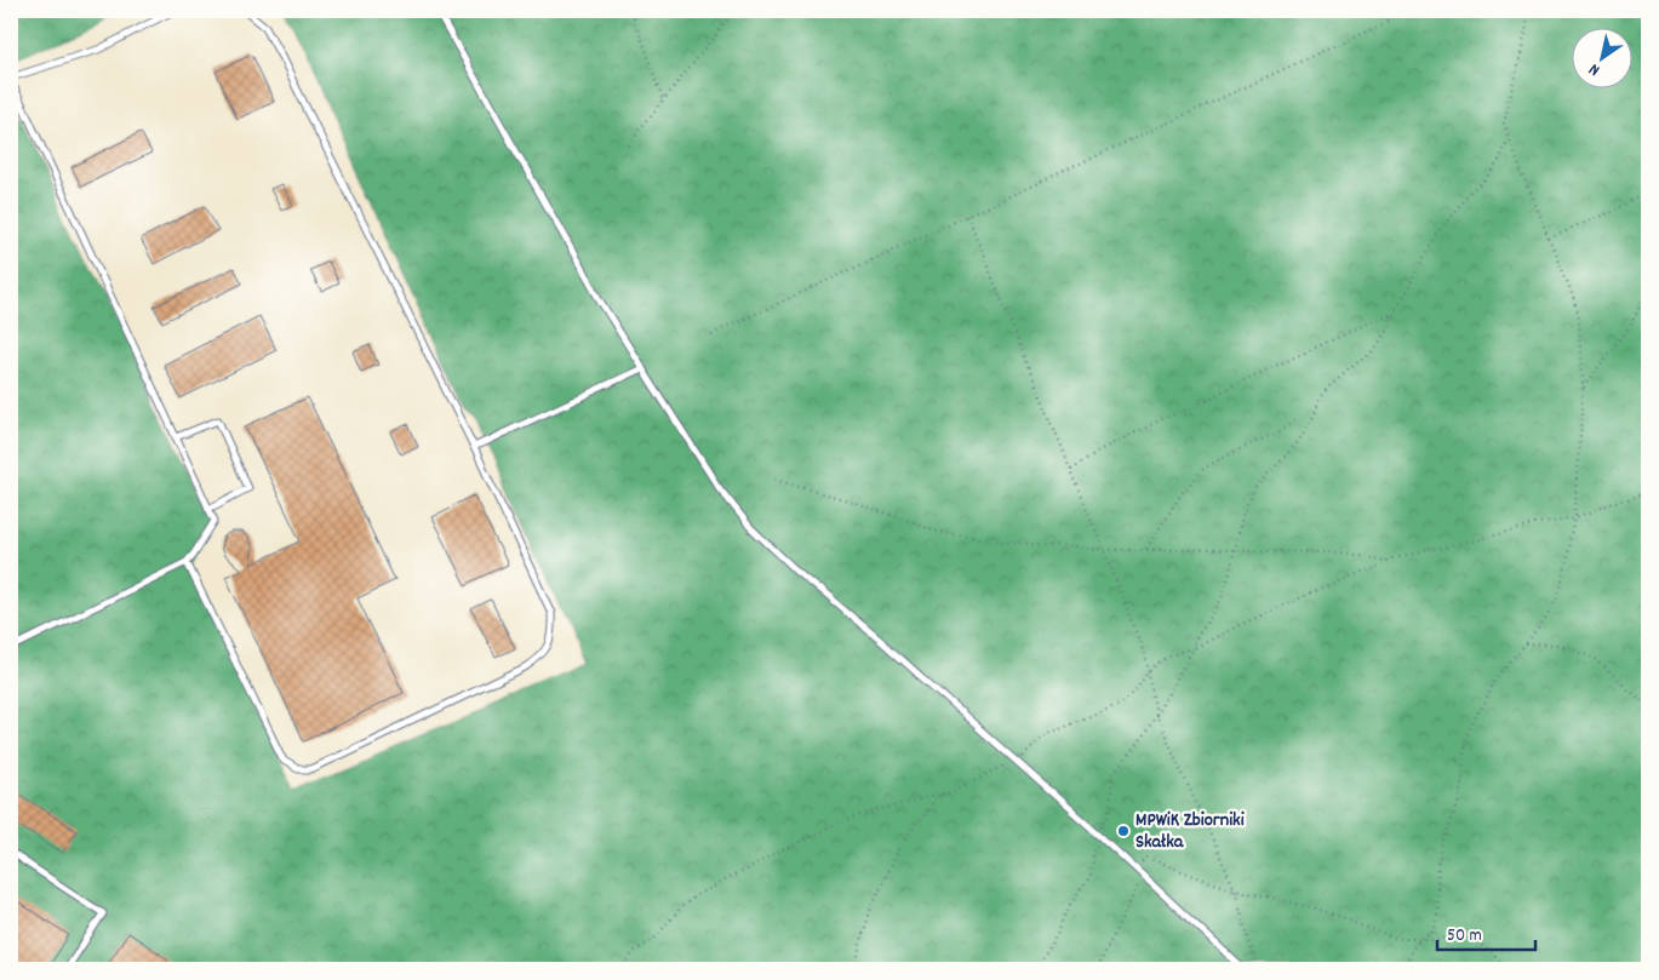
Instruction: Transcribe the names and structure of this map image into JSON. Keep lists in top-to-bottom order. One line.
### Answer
{"places":["MPWiK Zbiorniki Skałka"],"scale_bar":"50 m","north":"bottom left"}
